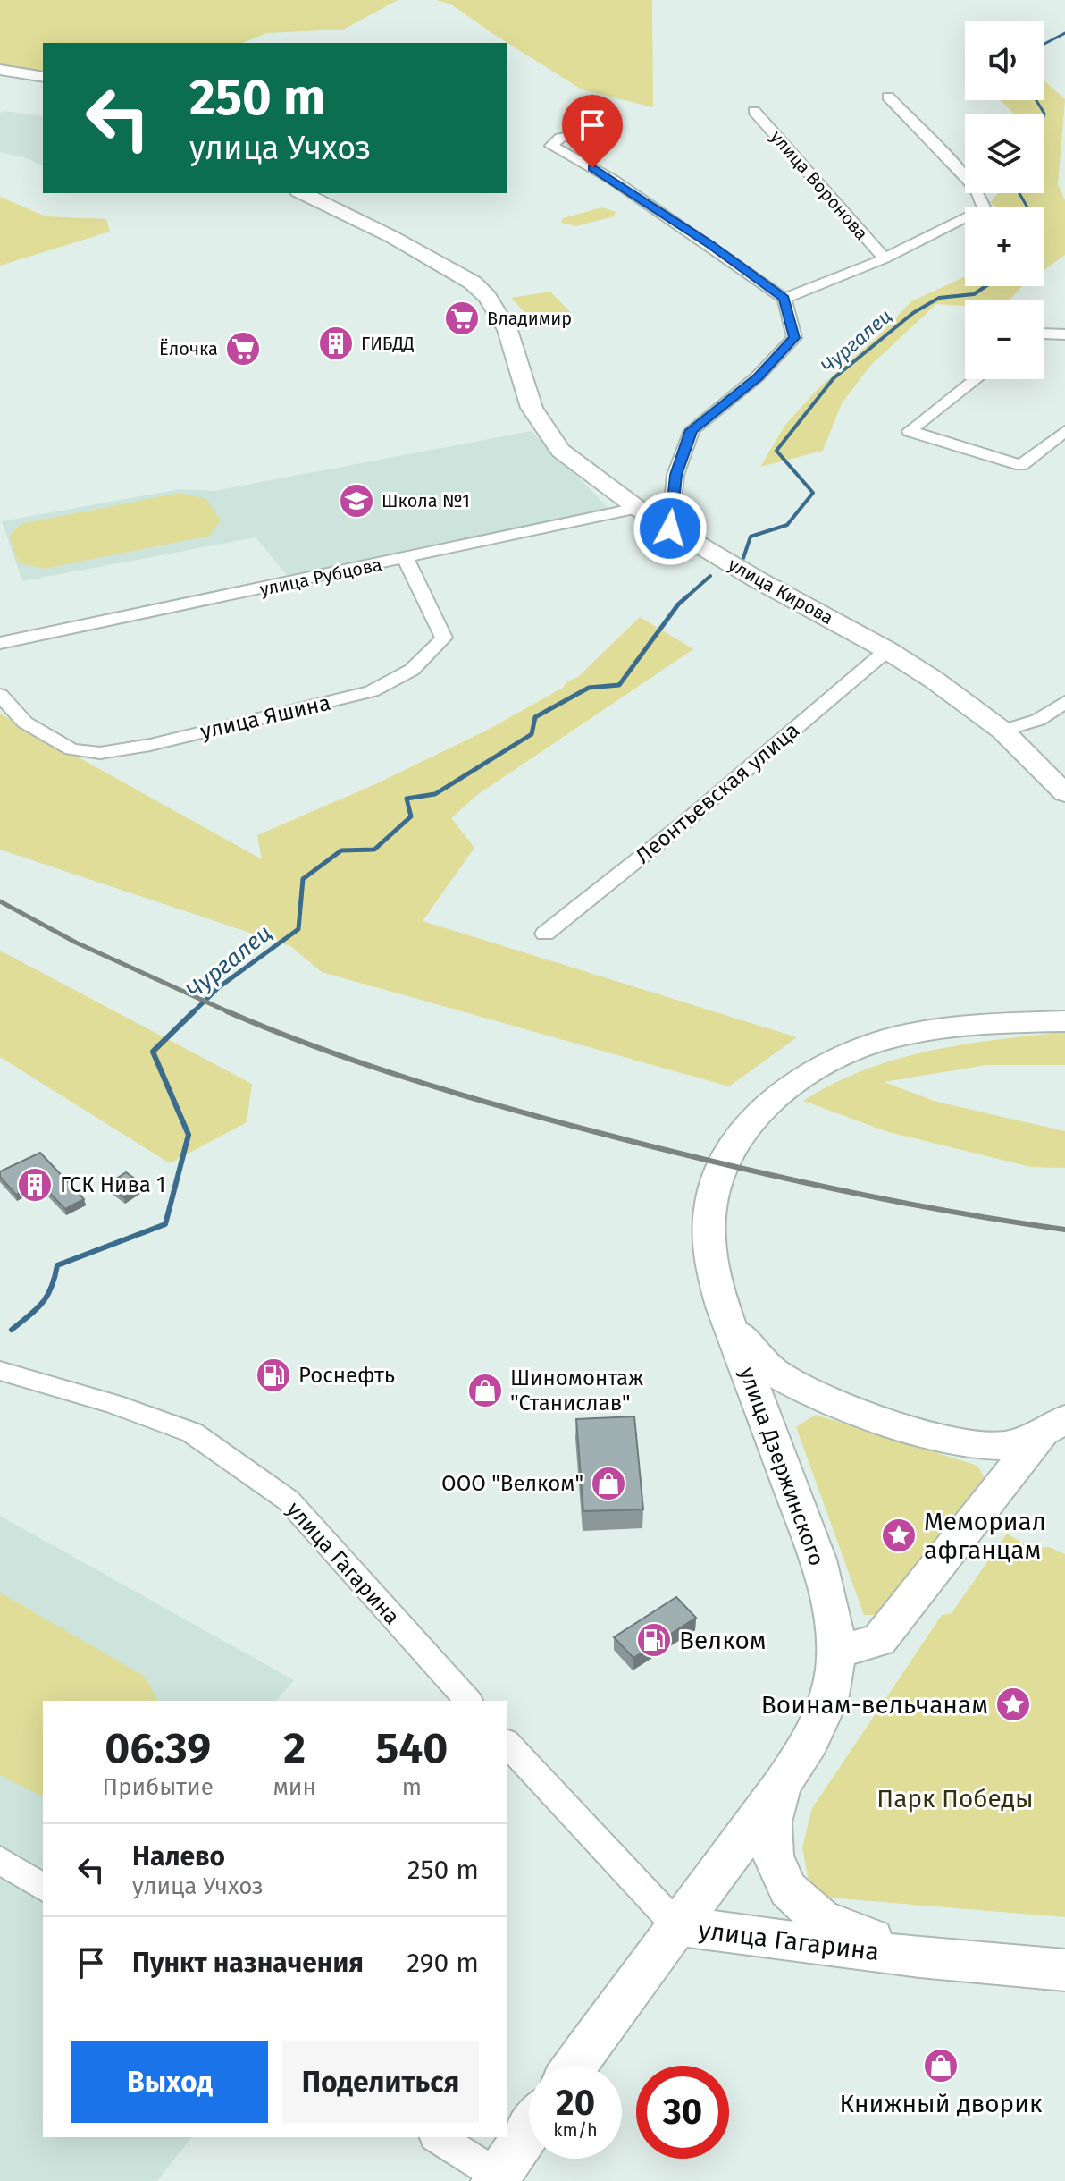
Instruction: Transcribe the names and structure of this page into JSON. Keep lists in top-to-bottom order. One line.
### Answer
{"streets":{"main road":["улица Кирова","улица Дзержинского","улица Гагарина"],"street":["улица Воронова","улица Рубцова","улица Яшина","Леонтьевская улица"]},"crossings":[["улица Рубцова","улица Кирова"],["улица Рубцова","улица Яшина"],["улица Кирова","Леонтьевская улица"],["улица Дзержинского","улица Гагарина"]],"water":["Чургалец"],"parks":["Парк Победы"],"places":{"supermarket":["Владимир","Ёлочка"],"building":["ГИБДД","ГСК Нива 1"],"school or university":["Школа №1"],"fuel station":["Роснефть","Велком"],"shop":["Шиномонтаж \"Станислав\"","ООО \"Велком\"","Книжный дворик"],"place":["Мемориал афганцам","Воинам-вельчанам"]},"page":{"map_buttons":["+","−"],"turn":["250 m","улица Учхоз"],"eta":["06:39","Прибытие","2","мин","540","m"],"list":[{"name":"Налево","note":"улица Учхоз","value":"250 m"},{"name":"Пункт назначения","value":"290 m"}],"buttons":["Выход","Поделиться"],"speed":"20 km/h","limit":"30"}}
